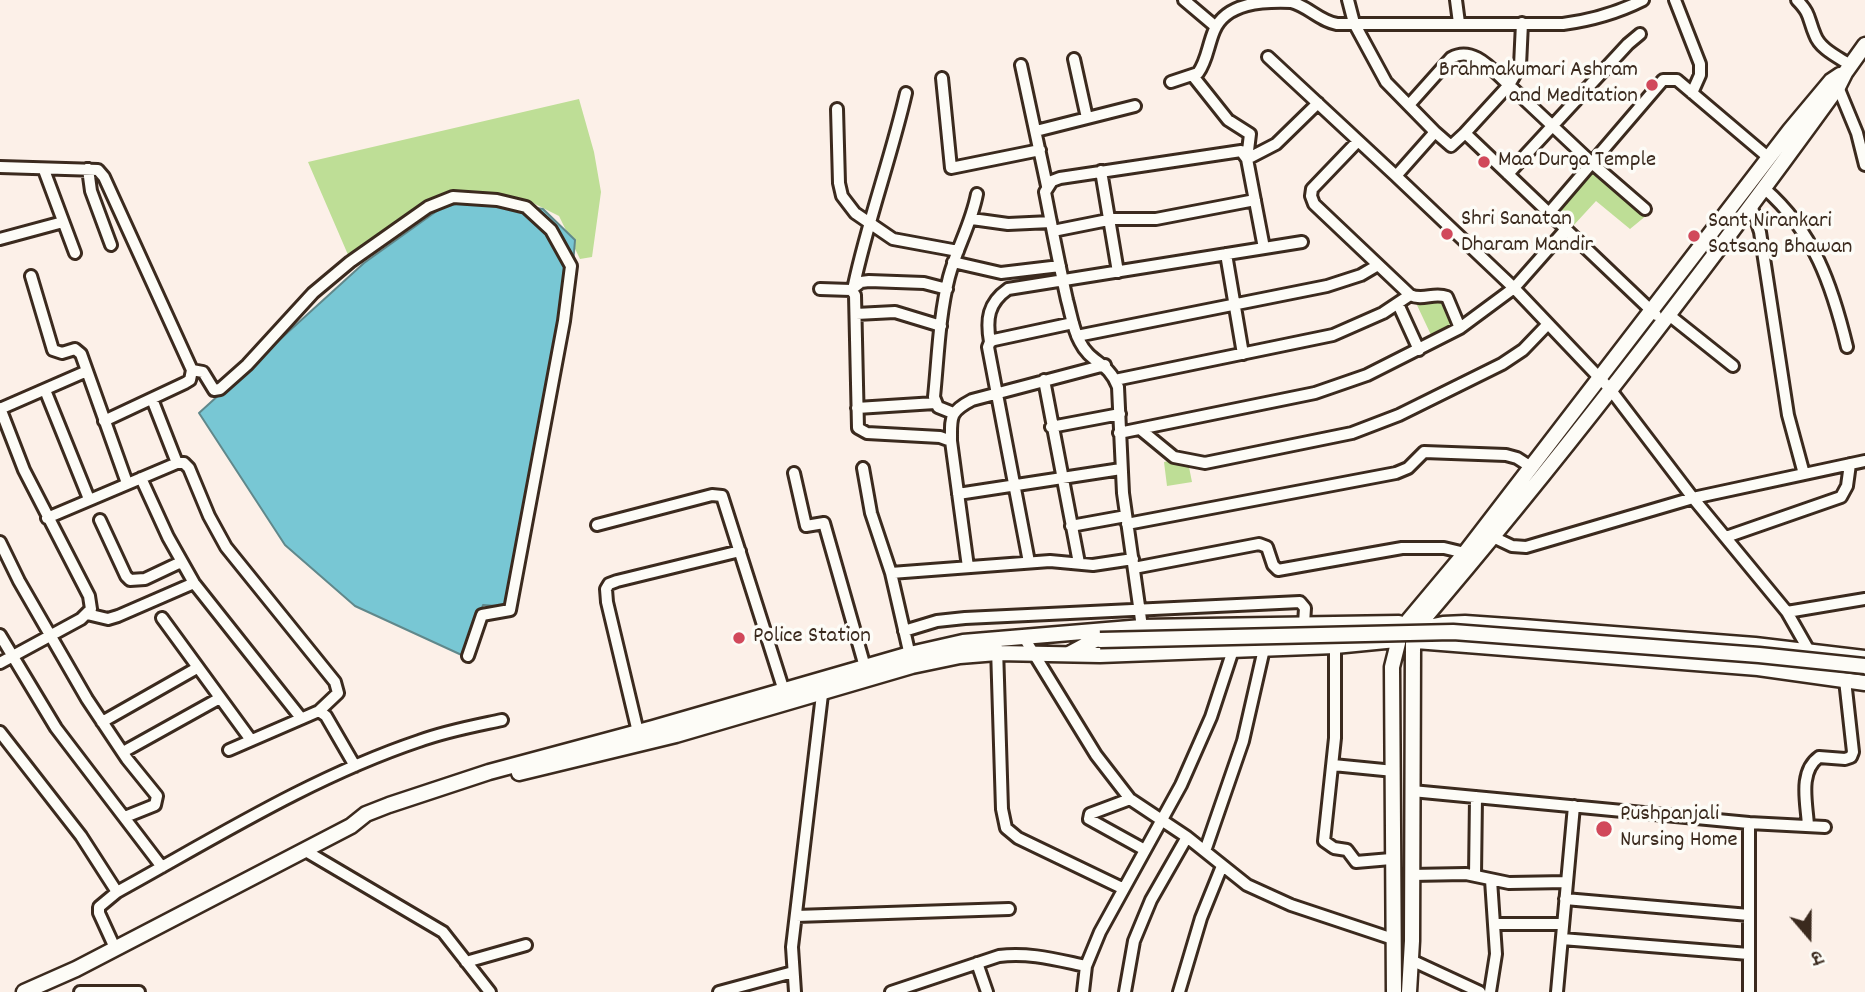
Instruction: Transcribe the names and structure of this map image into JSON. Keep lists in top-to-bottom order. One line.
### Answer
{"places":["Brahmakumari Ashram and Meditation","Maa Durga Temple","Shri Sanatan Dharam Mandir","Sant Nirankari Satsang Bhawan","Police Station","Pushpanjali Nursing Home"],"north":"bottom"}
